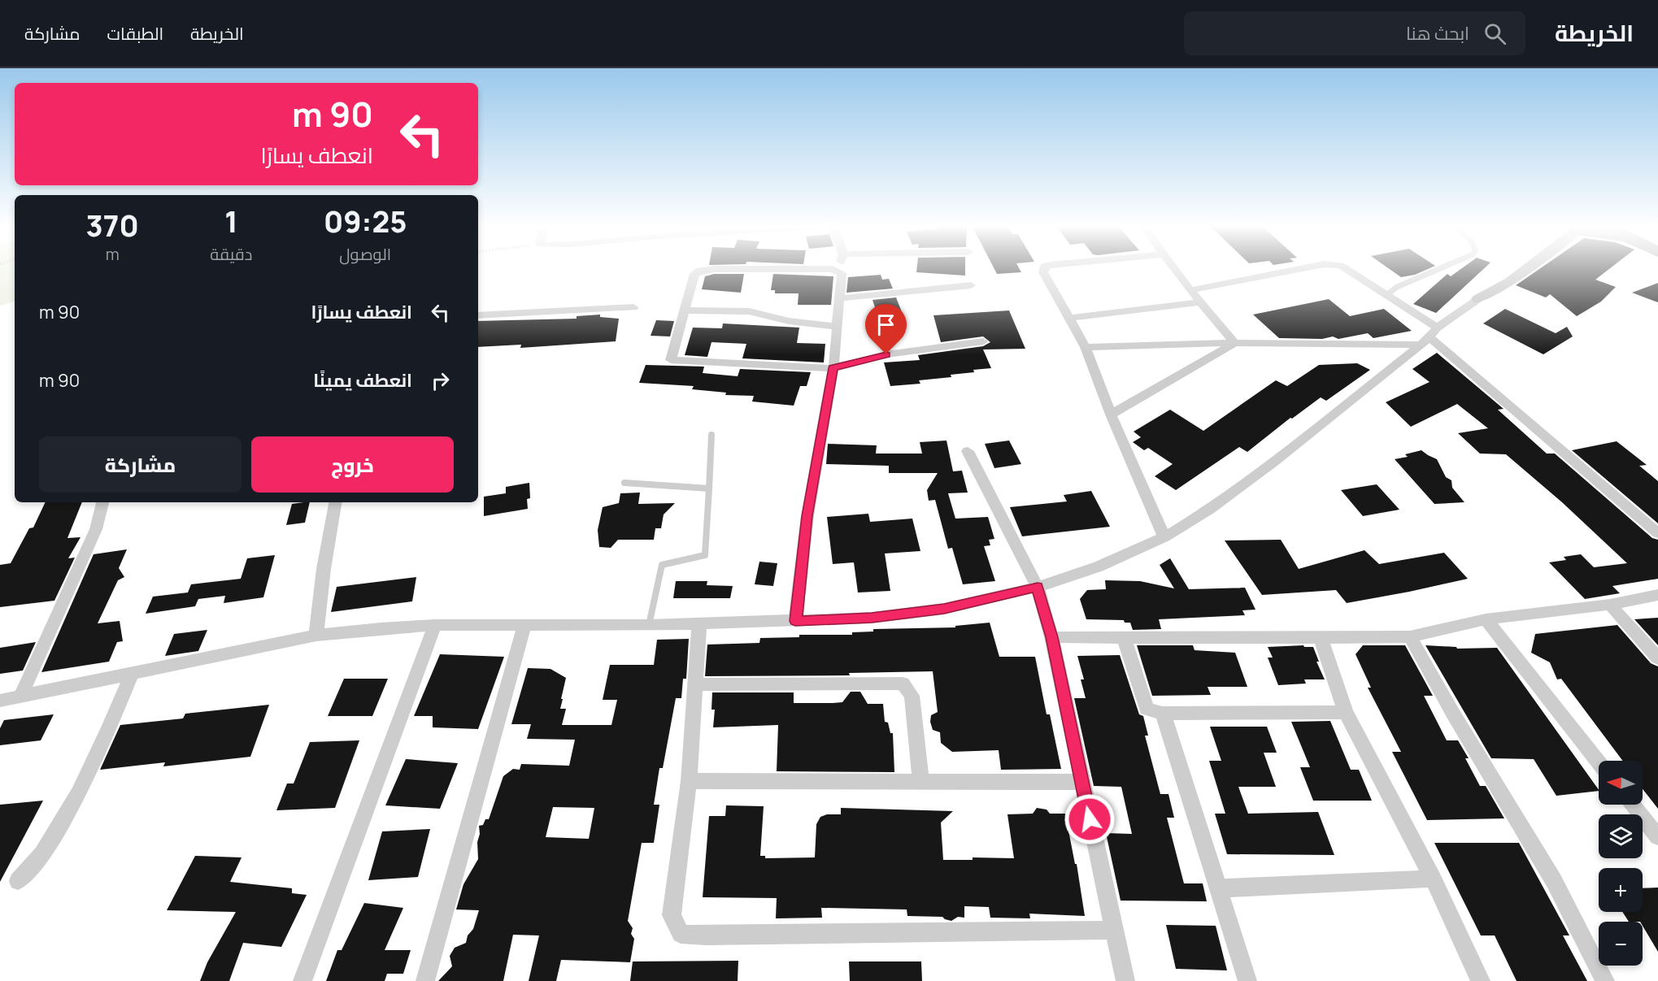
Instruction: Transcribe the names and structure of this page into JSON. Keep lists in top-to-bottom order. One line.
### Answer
{"north":"left","page":{"header":"الخريطة","search":"ابحث هنا","nav":["الخريطة","الطبقات","مشاركة"],"turn":["90 m","انعطف يسارًا"],"eta":["09:25","الوصول","1","دقيقة","370","m"],"list":[{"name":"انعطف يسارًا","value":"90 m"},{"name":"انعطف يمينًا","value":"90 m"}],"buttons":["خروج","مشاركة"],"map_buttons":["+","−"]}}
